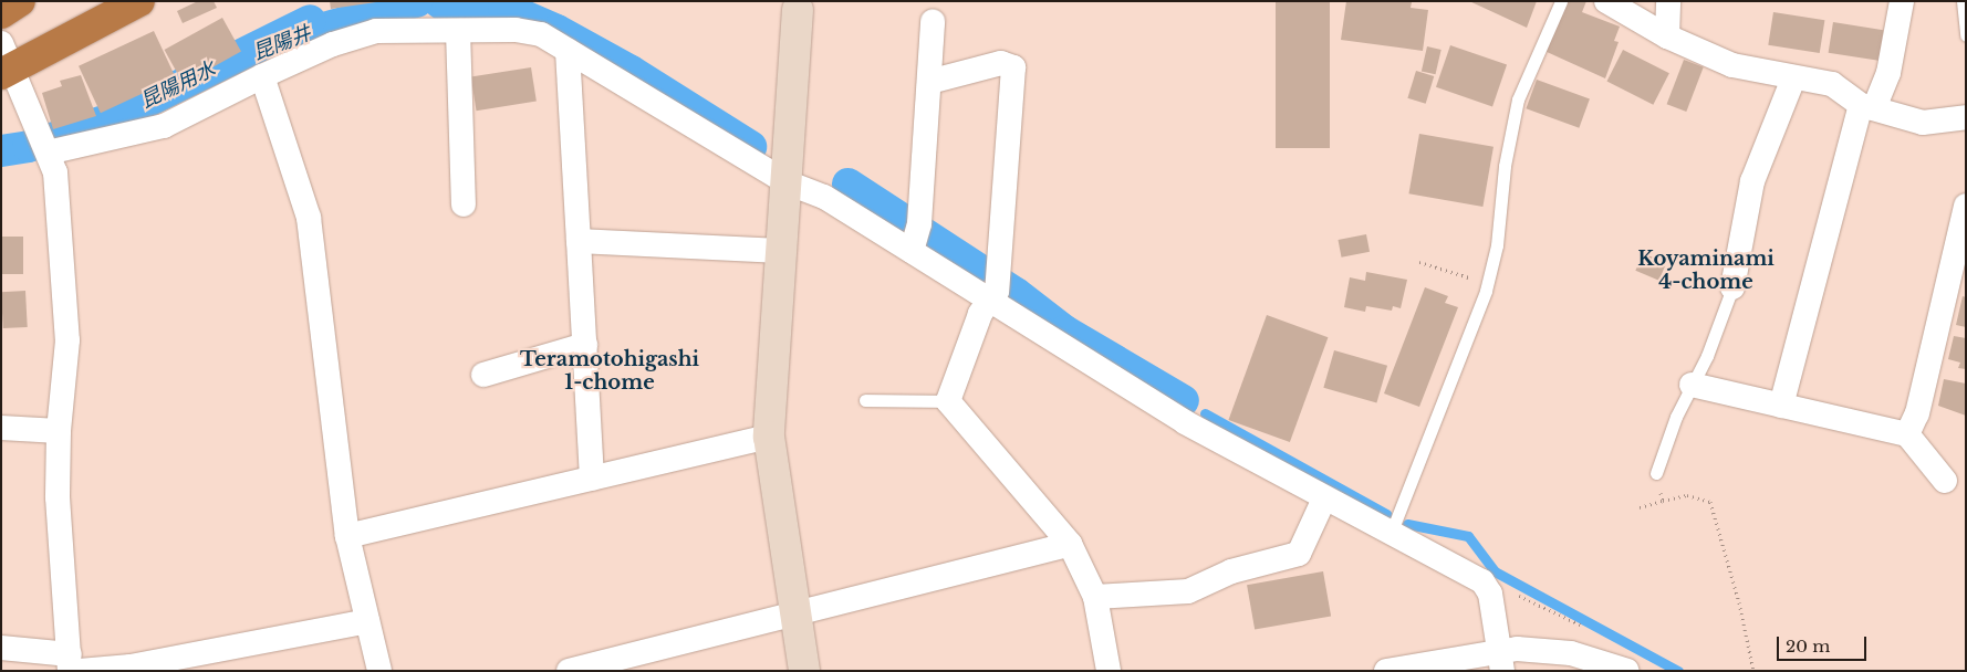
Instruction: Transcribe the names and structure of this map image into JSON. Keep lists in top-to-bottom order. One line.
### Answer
{"districts":["Koyaminami 4-chome","Teramotohigashi 1-chome"],"water":["昆陽井","昆陽用水"],"scale_bar":"20 m"}
